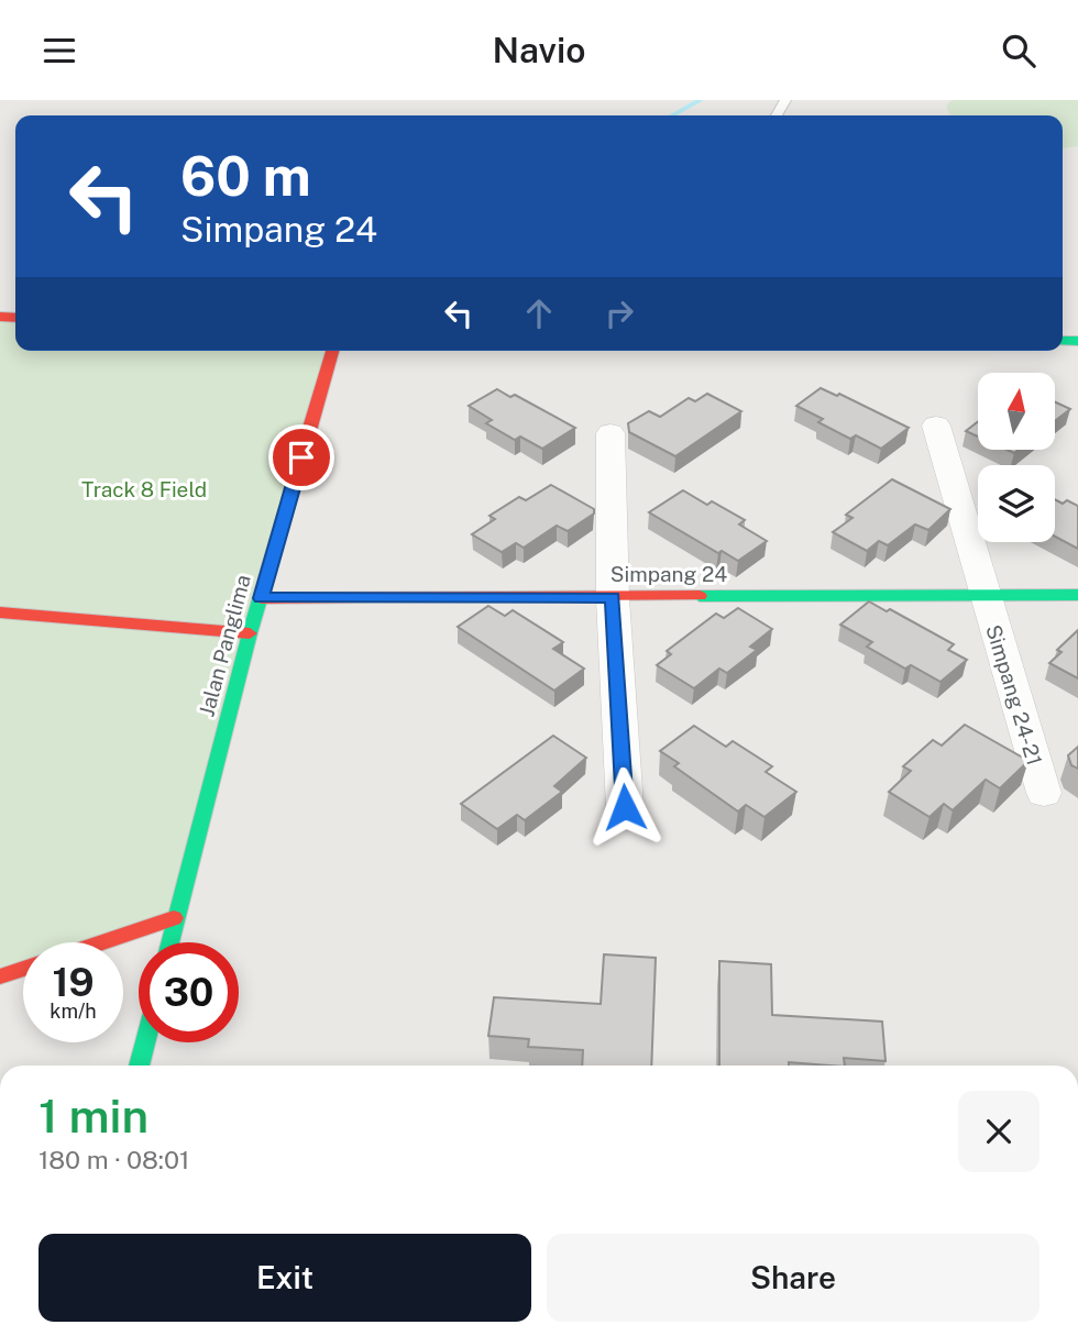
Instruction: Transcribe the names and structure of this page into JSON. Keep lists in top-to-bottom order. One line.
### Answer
{"streets":{"street":["Simpang 24","Jalan Panglima","Simpang 24-21"]},"crossings":[["Simpang 24","Jalan Panglima"],["Simpang 24","Simpang 24-21"]],"parks":["Track 8 Field"],"north":"top","page":{"header":"Navio","turn":["60 m","Simpang 24"],"speed":"19 km/h","limit":"30","heading":["1 min","180 m · 08:01"],"buttons":["Exit","Share"]}}
